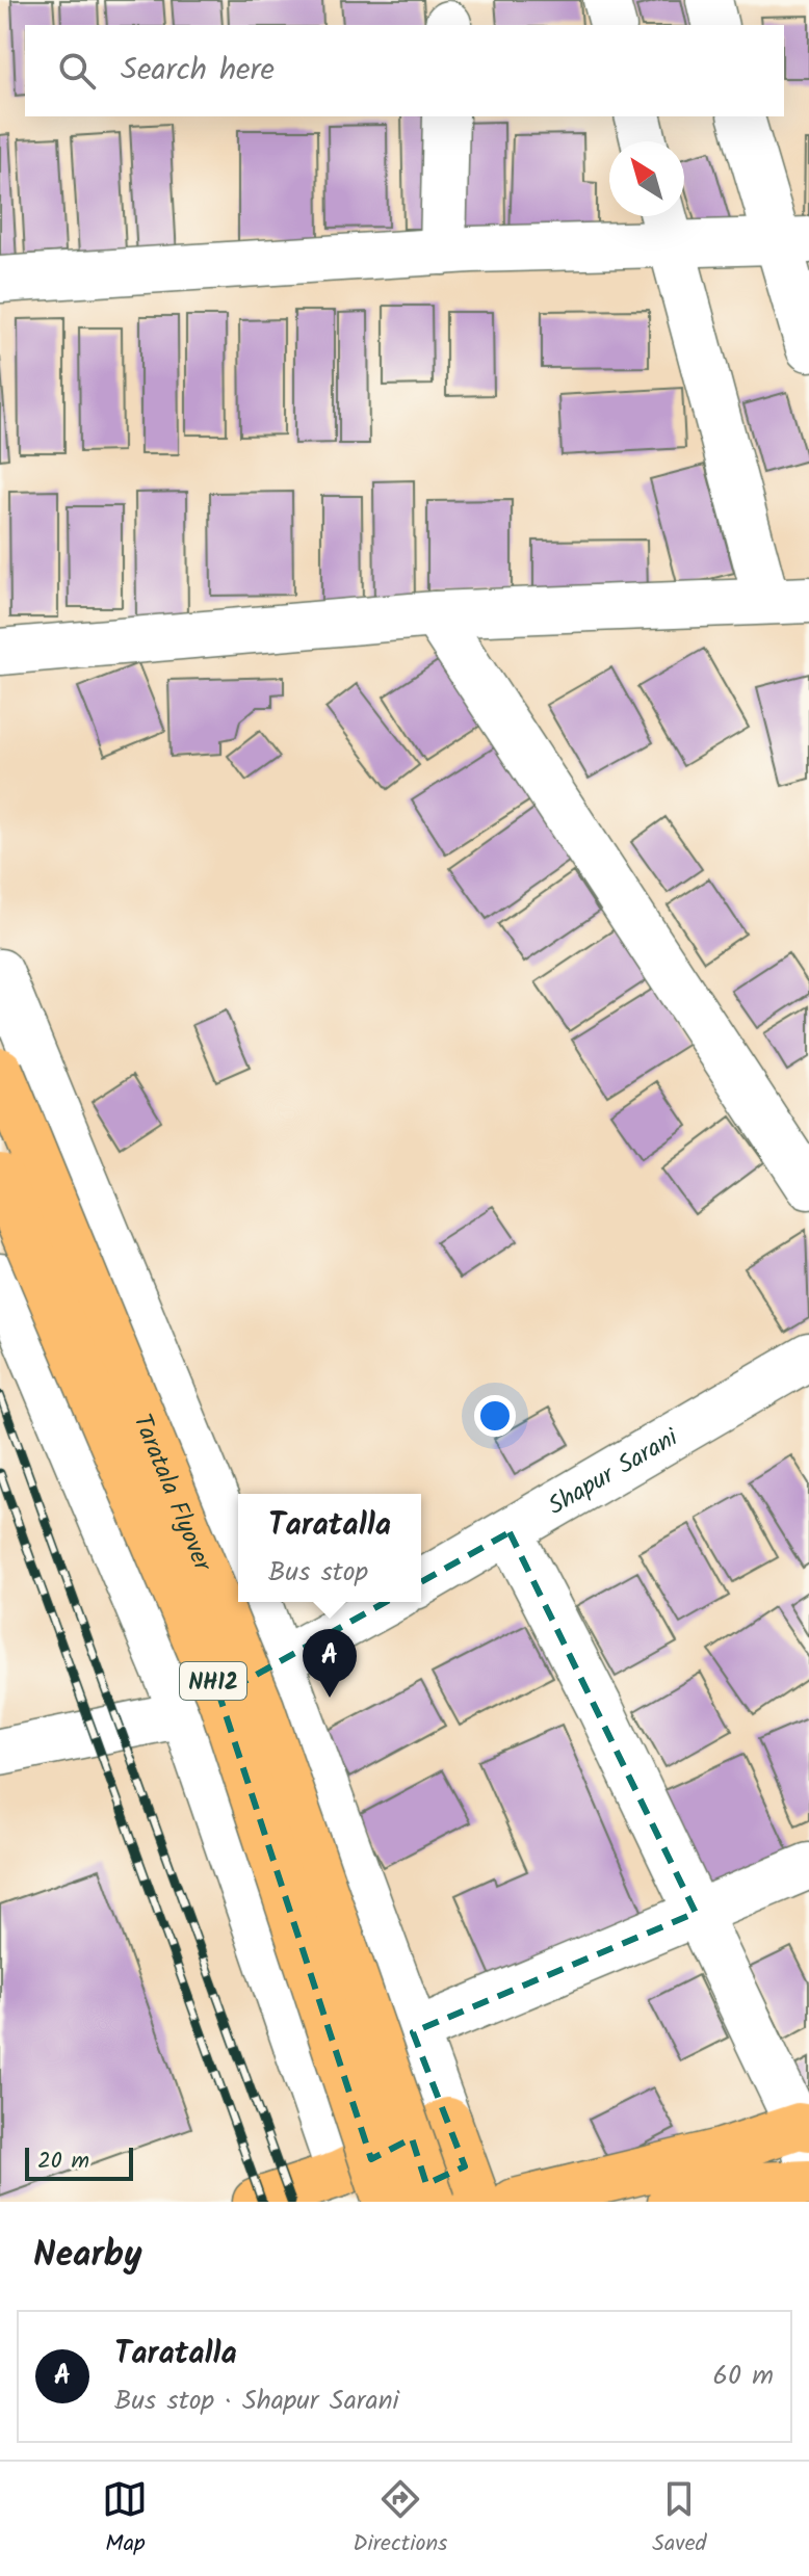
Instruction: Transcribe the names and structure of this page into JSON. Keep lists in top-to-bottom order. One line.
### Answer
{"streets":{"main road":["Taratala Flyover","NH12"],"street":["Shapur Sarani"]},"scale_bar":"20 m","north":"top left","page":{"search":"Search here","popup":["Taratalla","Bus stop"],"pins":"A","scale":"20 m","heading":"Nearby","list":[{"mark":"A","name":"Taratalla","note":"Bus stop · Shapur Sarani","value":"60 m"}],"nav":["Map","Directions","Saved"]}}
